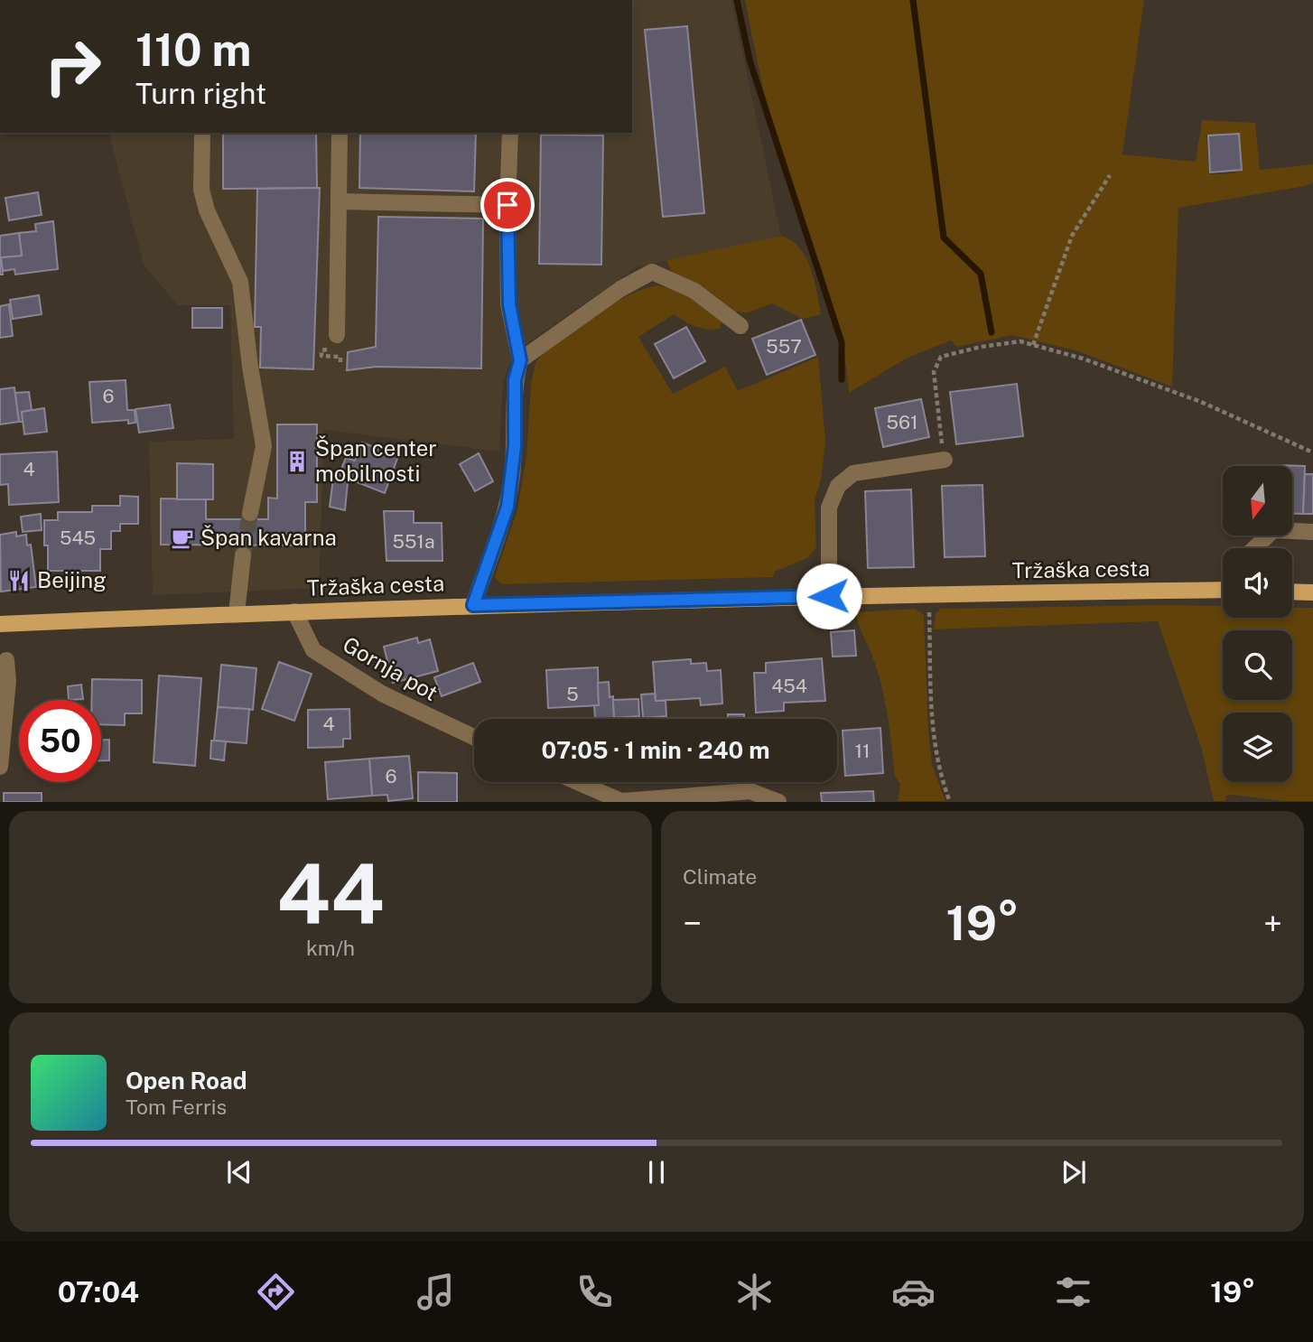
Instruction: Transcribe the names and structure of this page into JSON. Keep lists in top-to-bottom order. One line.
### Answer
{"streets":{"main road":["Tržaška cesta"],"street":["Gornja pot"]},"crossings":[["Tržaška cesta","Gornja pot"]],"places":{"building":["Špan center mobilnosti"],"cafe":["Špan kavarna"],"restaurant":["Beijing"]},"house_numbers":["557","6","561","4","545","551a","454","5","4","11","6"],"north":"bottom","page":{"turn":["110 m","Turn right"],"limit":"50","trip":"07:05 · 1 min · 240 m","tile":[["44","km/h"],"Climate"],"heat":["−","19°","+"],"song":["Open Road","Tom Ferris"],"tabs":["07:04","19°"]}}
